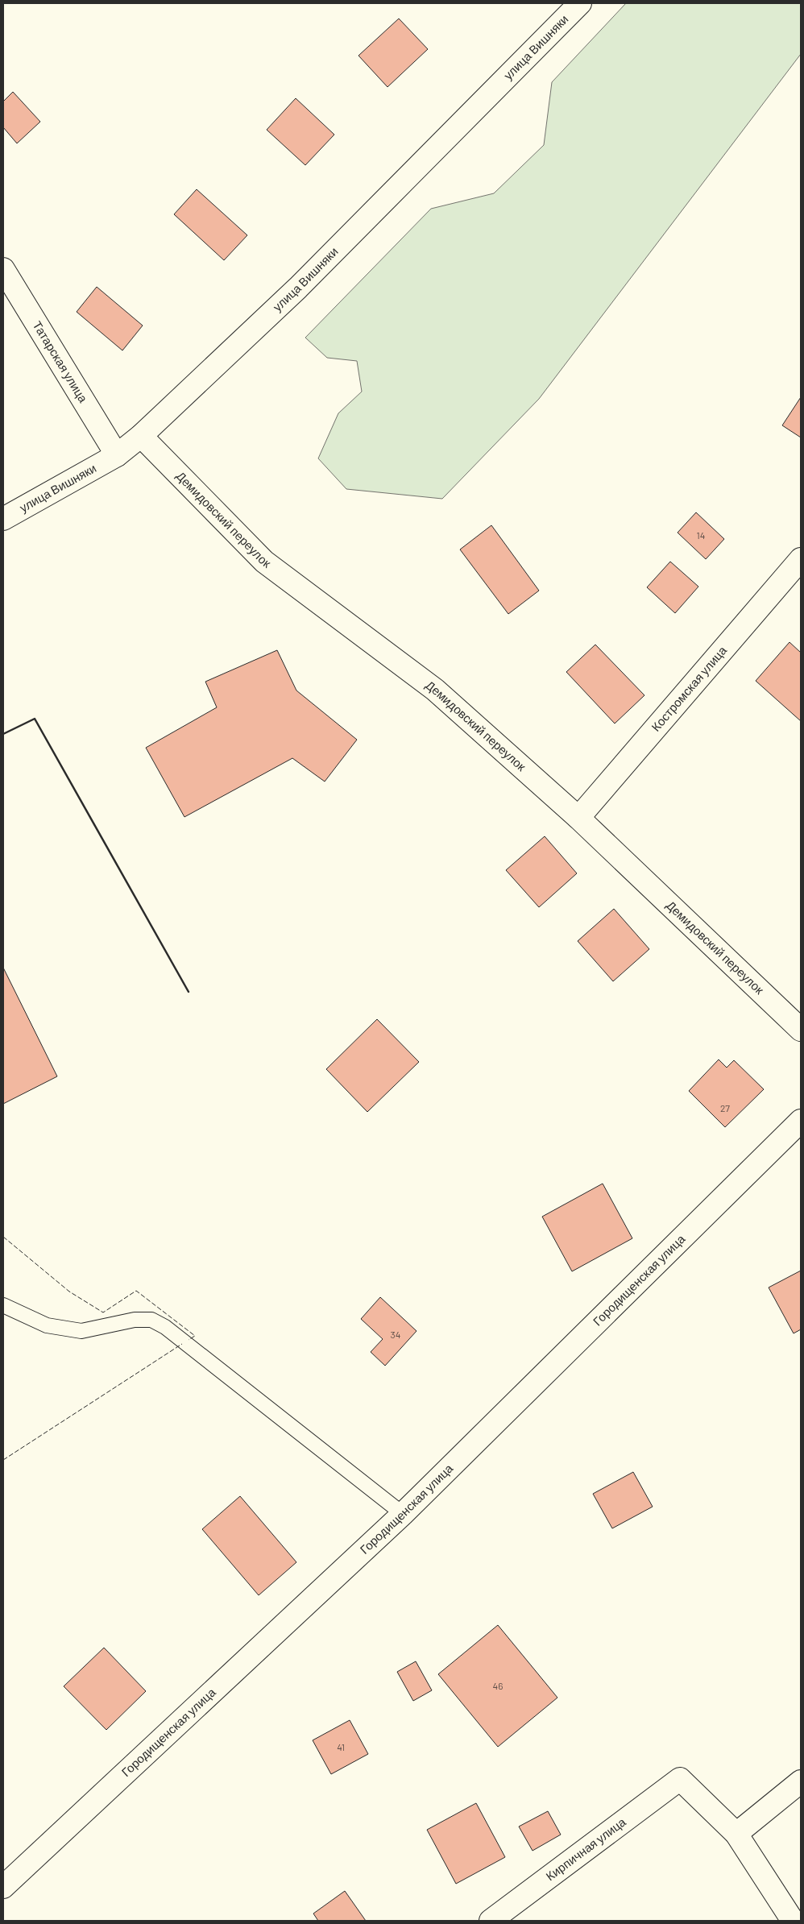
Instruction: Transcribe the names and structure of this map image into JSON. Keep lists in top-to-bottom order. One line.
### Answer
{"streets":{"street":["улица Вишняки","Татарская улица","Демидовский переулок","Костромская улица","Городищенская улица","Кирпичная улица"]},"crossings":[["улица Вишняки","Татарская улица"],["улица Вишняки","Демидовский переулок"],["Демидовский переулок","Костромская улица"]],"house_numbers":["14","27","34","46","41"]}
